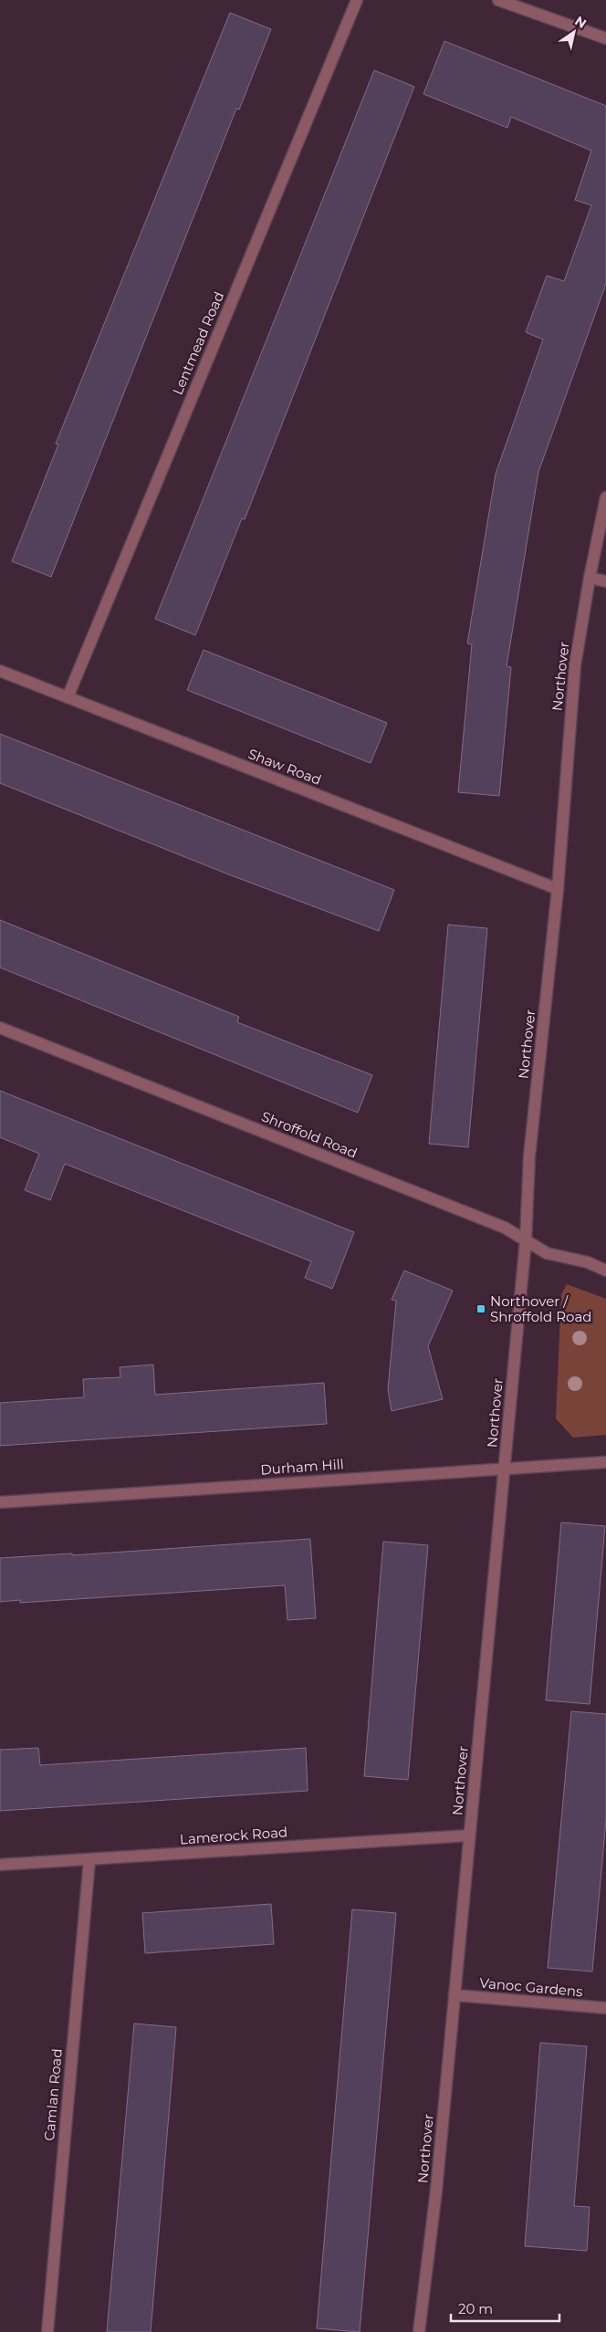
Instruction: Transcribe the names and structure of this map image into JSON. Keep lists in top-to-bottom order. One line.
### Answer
{"streets":{"street":["Lentmead Road","Northover","Shaw Road","Shroffold Road","Durham Hill","Lamerock Road","Vanoc Gardens","Camlan Road"]},"crossings":[["Lentmead Road","Shaw Road"],["Northover","Shaw Road"],["Northover","Shroffold Road"],["Northover","Durham Hill"],["Northover","Lamerock Road"],["Northover","Vanoc Gardens"],["Lamerock Road","Camlan Road"]],"places":{"transit":["Northover / Shroffold Road"]},"scale_bar":"20 m","north":"top right"}
